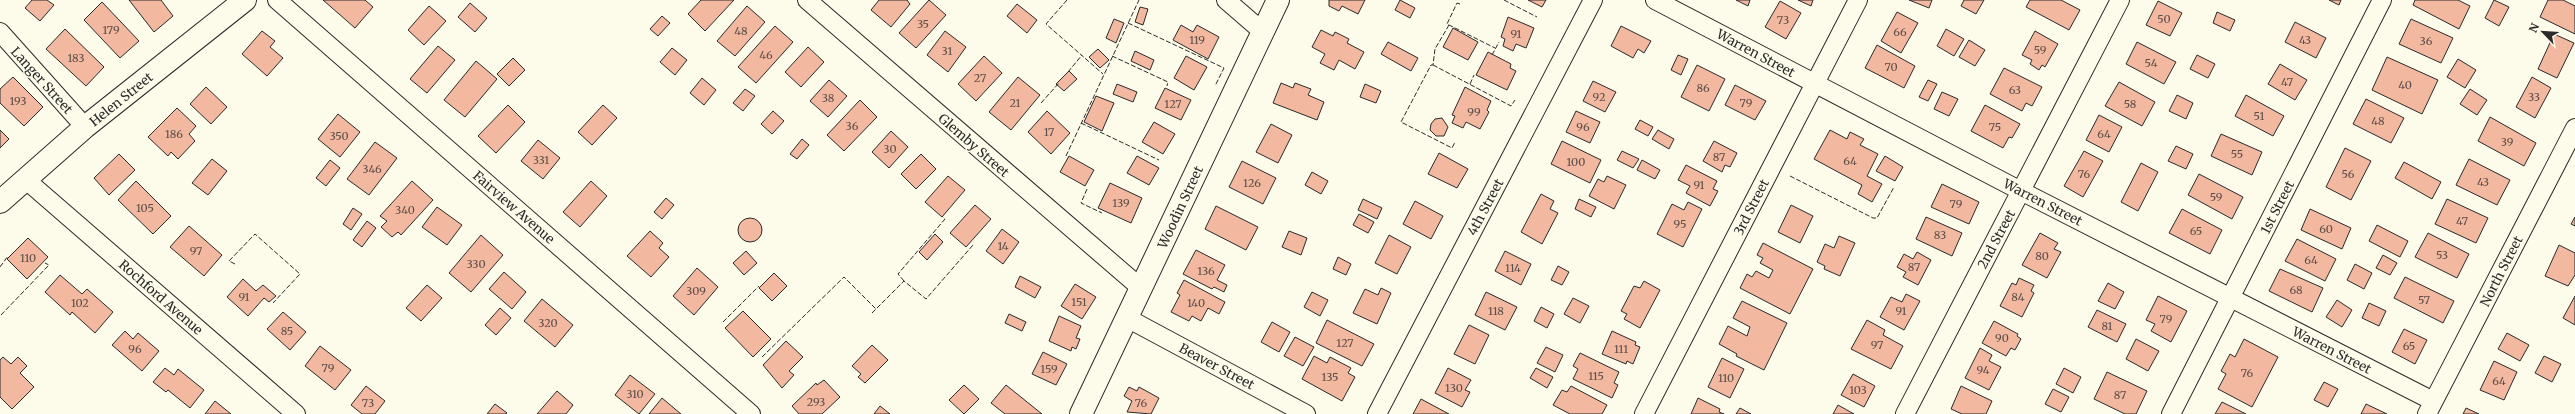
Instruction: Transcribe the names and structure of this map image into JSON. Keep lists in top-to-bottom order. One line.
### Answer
{"streets":{"main road":["Helen Street","Woodin Street"],"street":["Warren Street","Langer Street","Glemby Street","Fairview Avenue","4th Street","3rd Street","1st Street","2nd Street","North Street","Rochford Avenue","Beaver Street"]},"crossings":[["Warren Street","3rd Street"],["Warren Street","1st Street"],["Warren Street","2nd Street"],["Warren Street","North Street"],["Langer Street","Helen Street"],["Helen Street","Rochford Avenue"],["Glemby Street","Woodin Street"],["Woodin Street","Beaver Street"]],"house_numbers":["50","73","35","179","48","66","91","119","43","36","59","31","46","183","54","70","27","47","40","86","63","92","33","38","193","21","79","127","58","99","51","48","36","96","75","17","186","64","350","39","30","55","87","331","64","100","346","76","56","43","126","91","59","139","79","105","340","47","95","60","65","83","14","97","53","80","110","64","330","87","114","136","68","309","91","84","57","151","102","140","118","91","79","320","81","85","90","127","97","65","96","111","79","159","94","76","115","135","110","64","130","103","310","87","293","73","76"],"north":"top left"}
